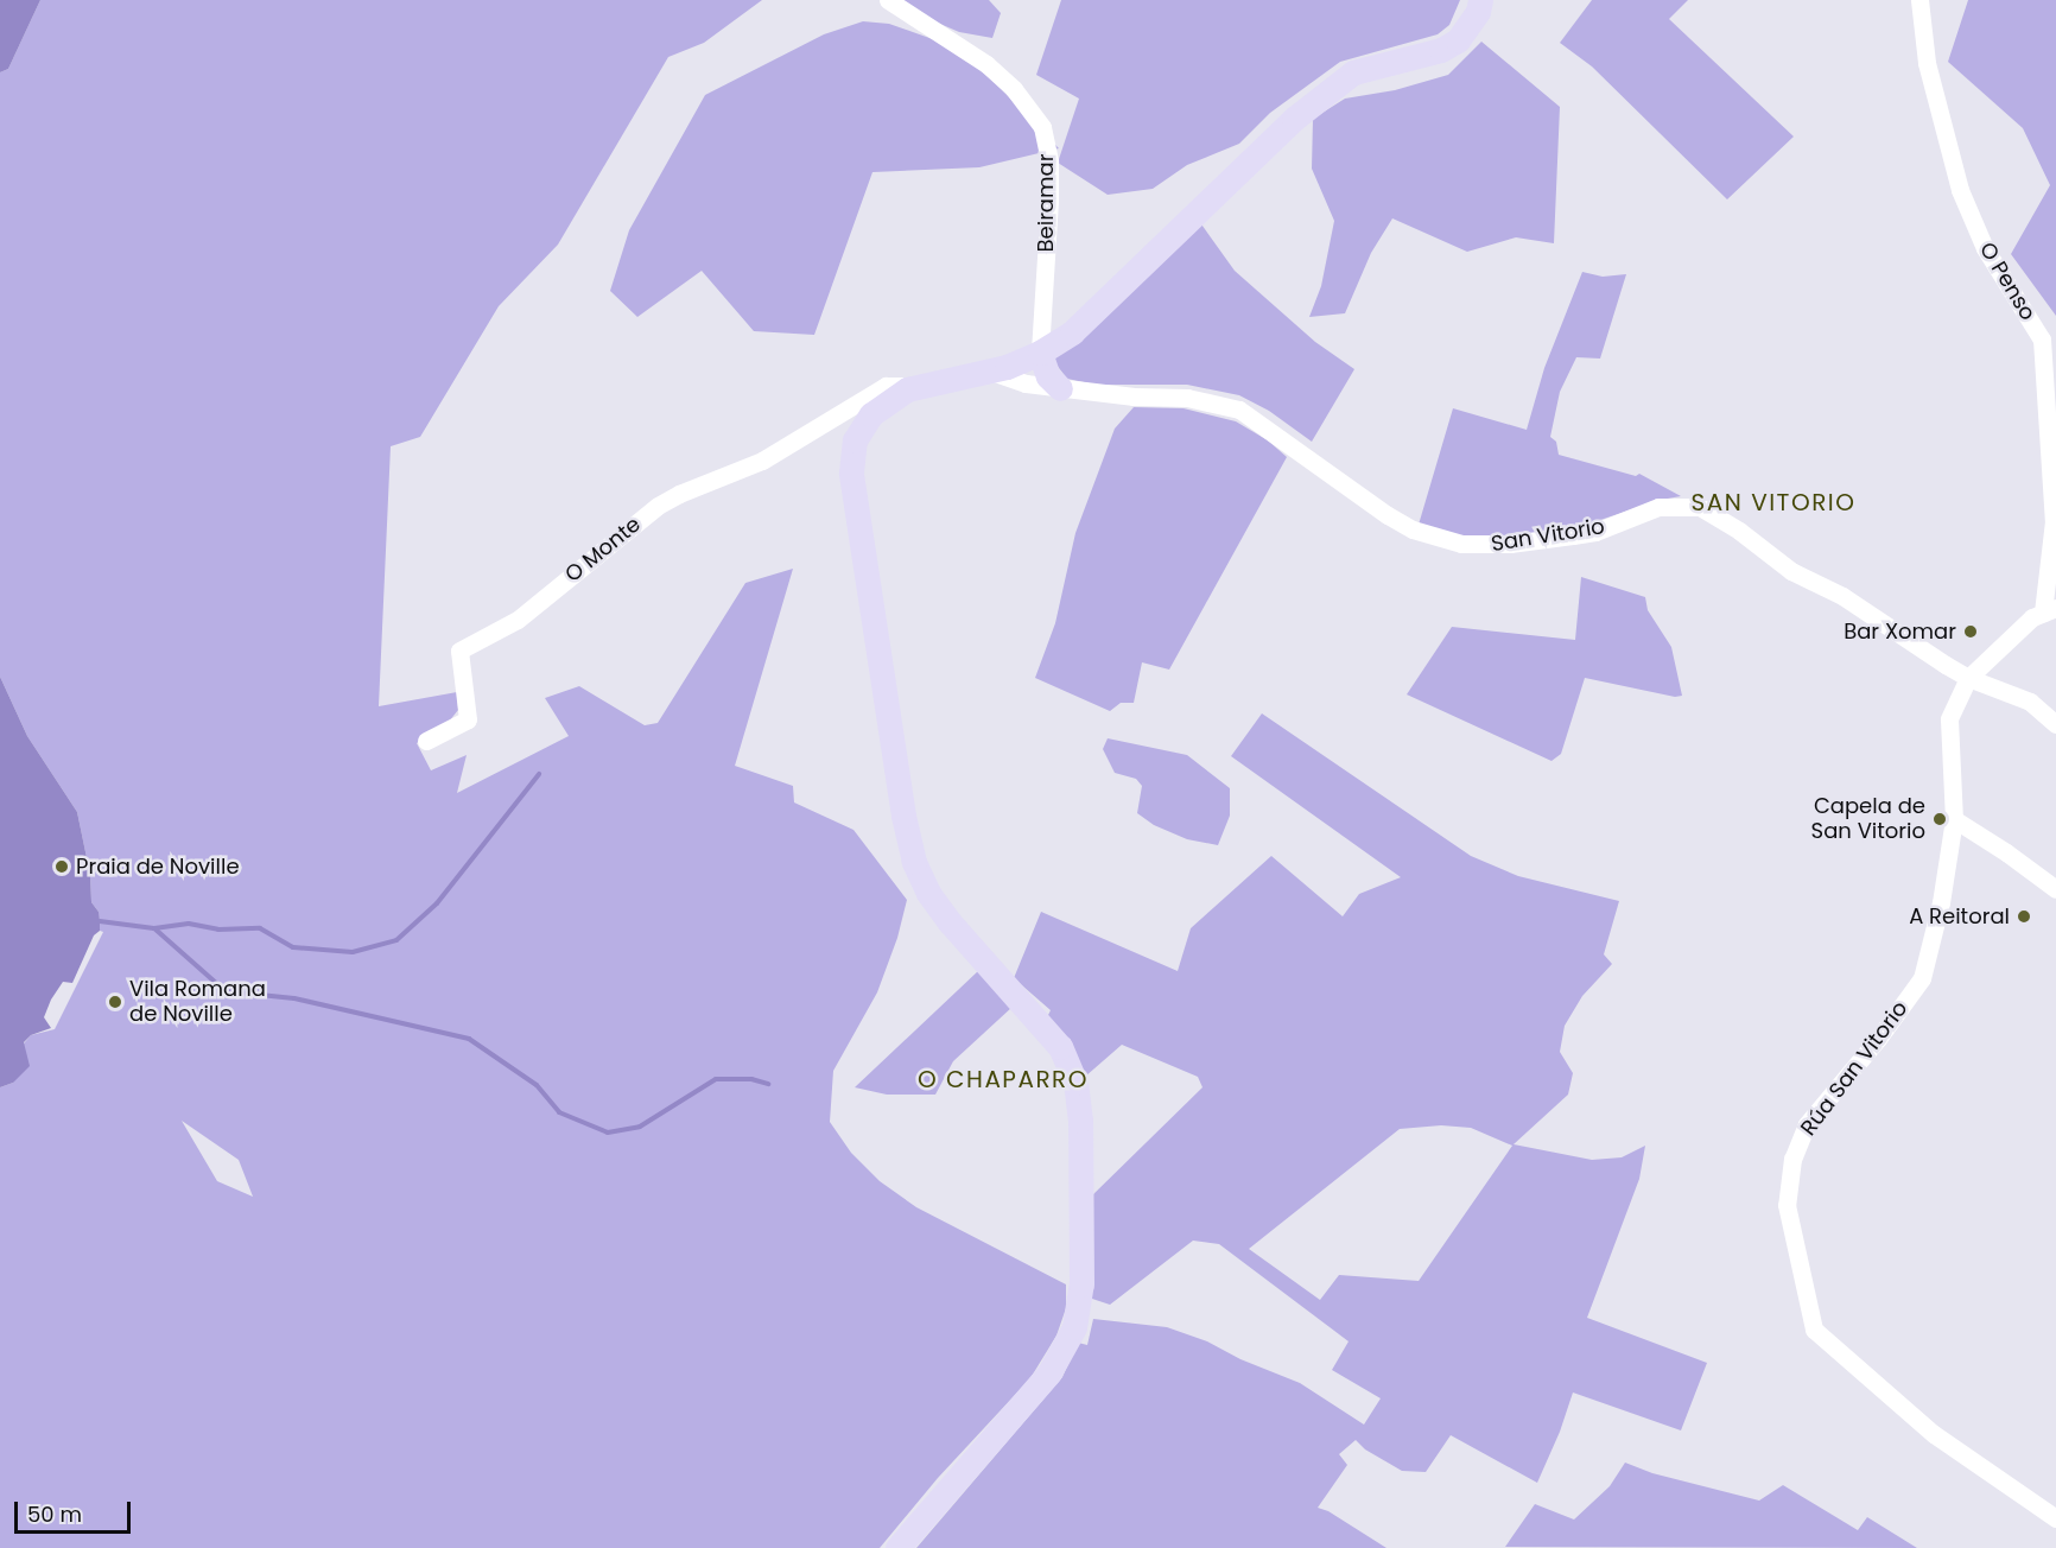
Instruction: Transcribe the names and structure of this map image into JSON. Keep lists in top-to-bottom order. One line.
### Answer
{"streets":{"street":["Beiramar","O Penso","San Vitorio","O Monte","Rúa San Vitorio"]},"crossings":[["San Vitorio","Rúa San Vitorio"]],"districts":["SAN VITORIO","O CHAPARRO"],"places":["Bar Xomar","Capela de San Vitorio","Praia de Noville","A Reitoral","Vila Romana de Noville"],"scale_bar":"50 m"}
